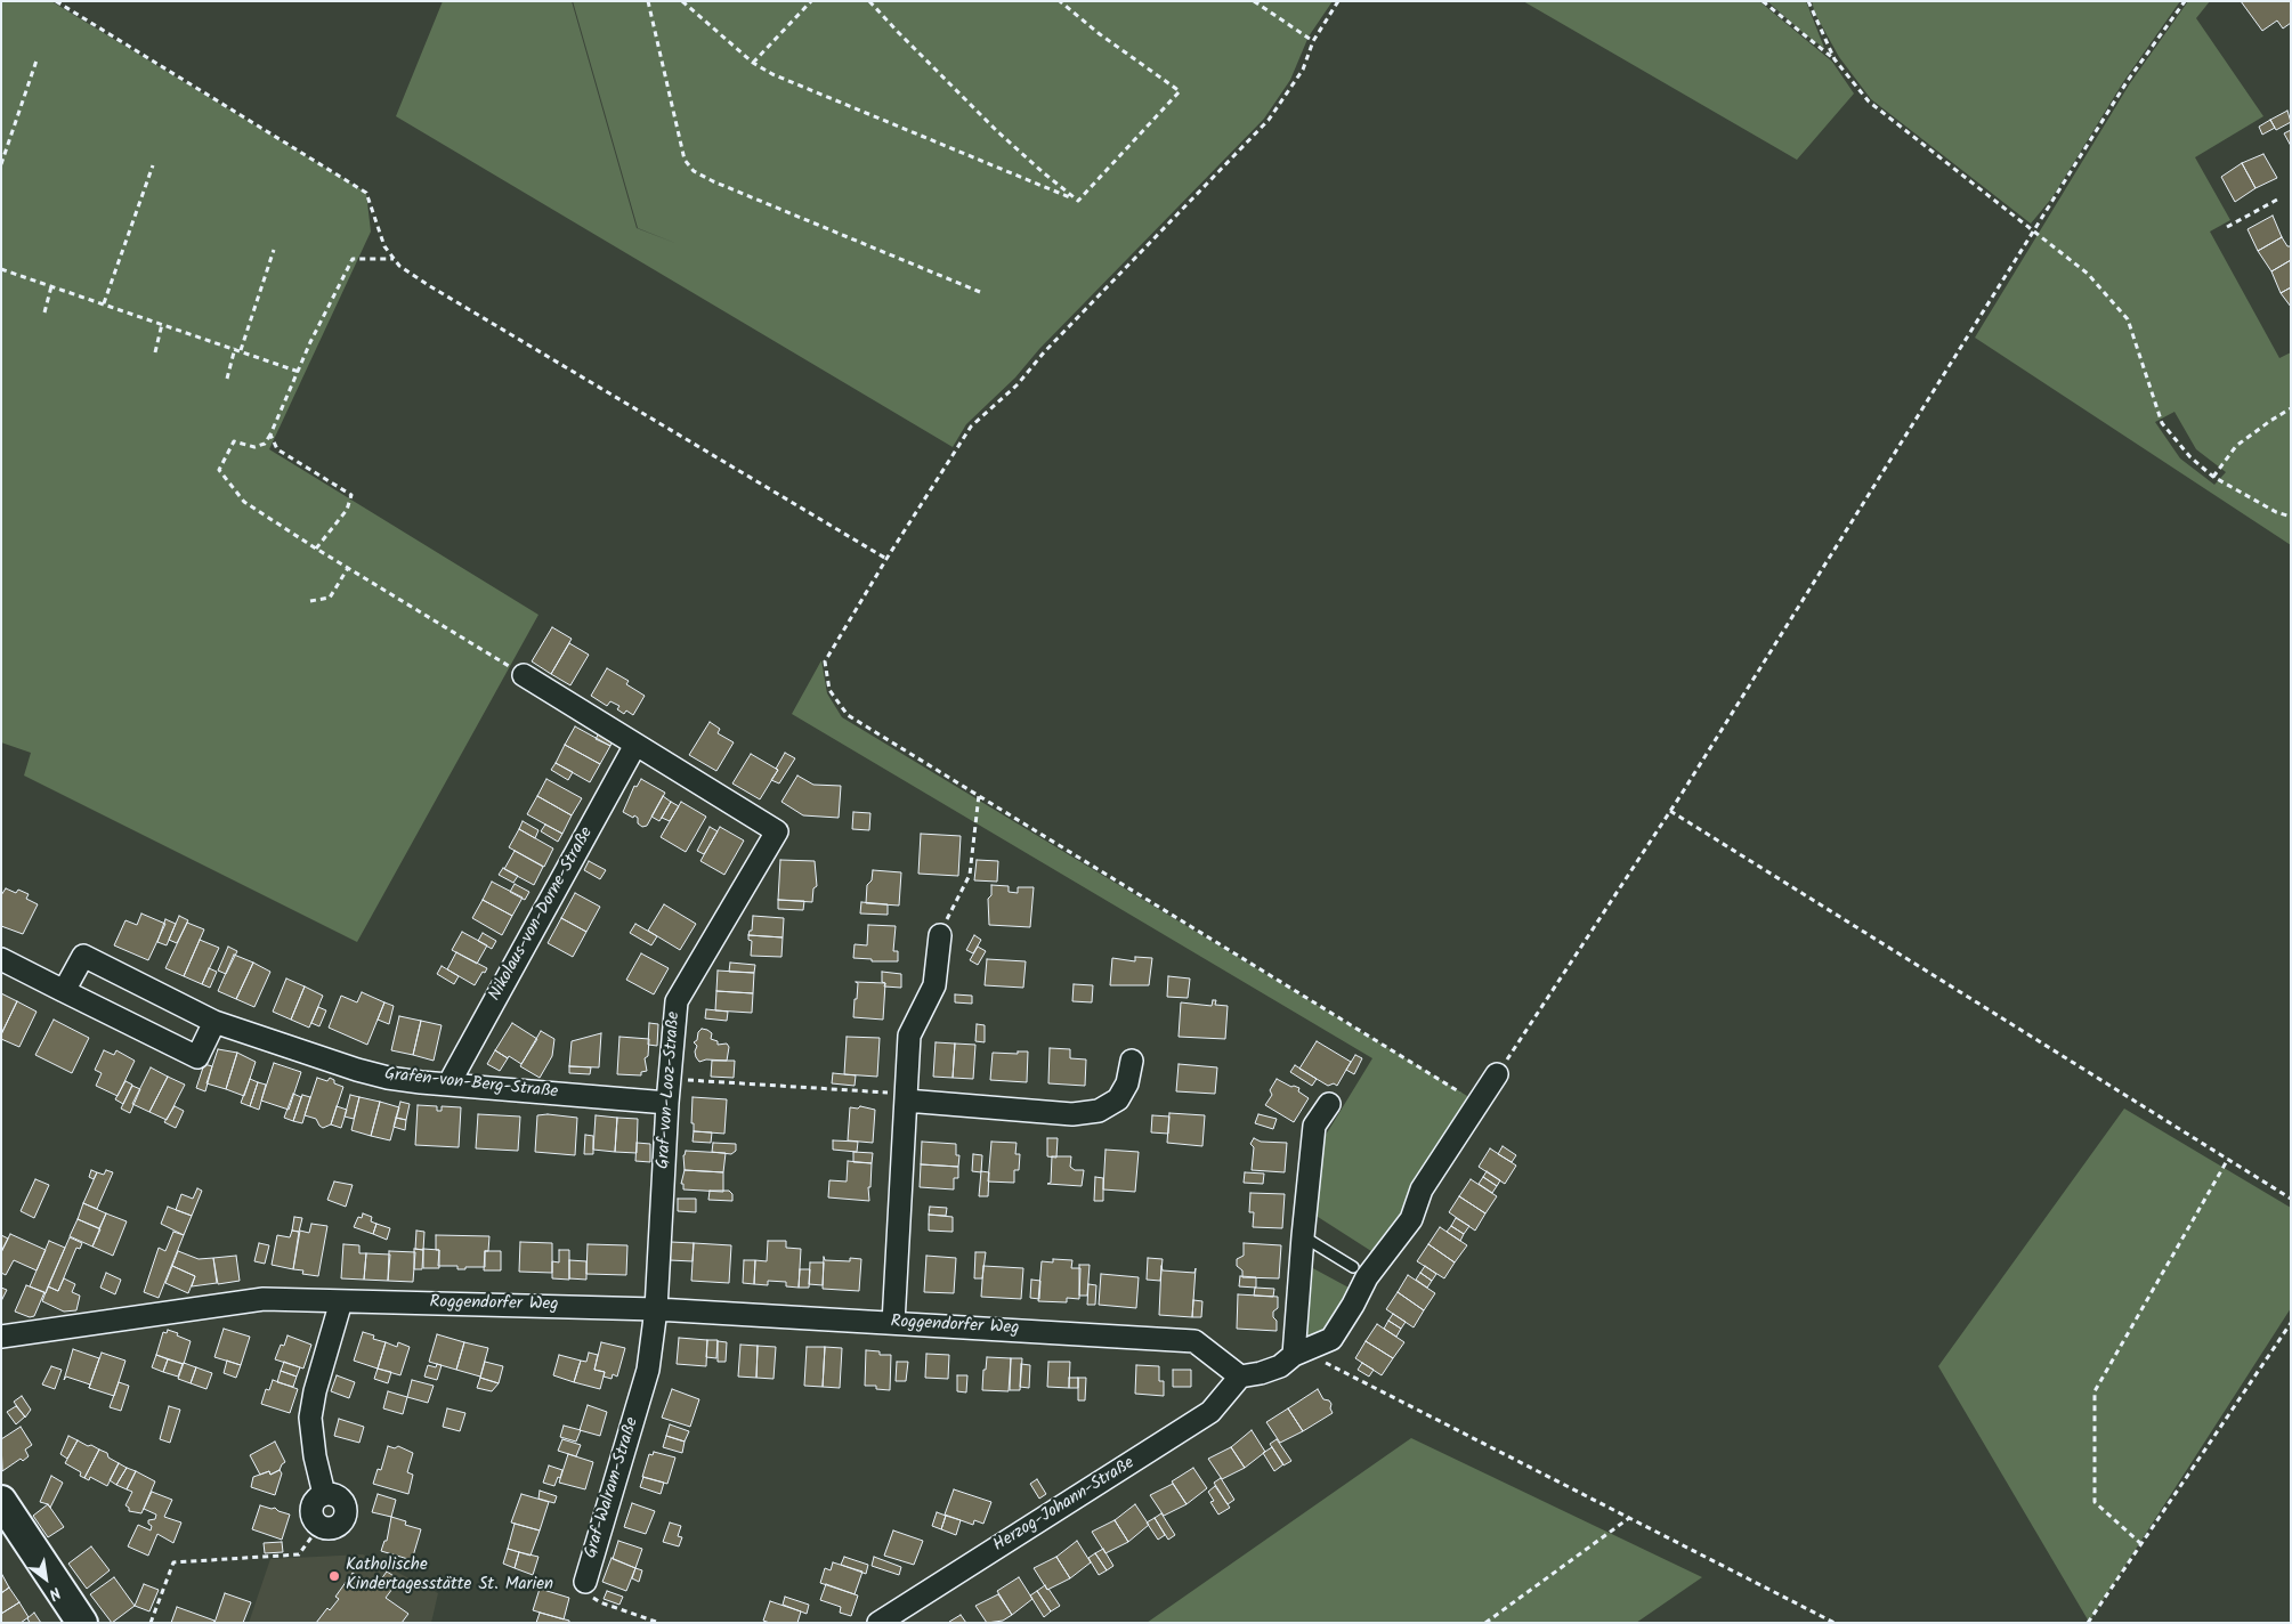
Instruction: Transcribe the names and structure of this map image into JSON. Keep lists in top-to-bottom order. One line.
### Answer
{"streets":{"street":["Nikolaus-von-Dorne-Straße","Grafen-von-Berg-Straße","Graf-von-Looz-Straße","Roggendorfer Weg","Graf-Walram-Straße","Herzog-Johann-Straße"]},"crossings":[["Nikolaus-von-Dorne-Straße","Grafen-von-Berg-Straße"],["Nikolaus-von-Dorne-Straße","Graf-von-Looz-Straße"],["Grafen-von-Berg-Straße","Graf-von-Looz-Straße"],["Graf-von-Looz-Straße","Roggendorfer Weg"],["Graf-von-Looz-Straße","Graf-Walram-Straße"],["Roggendorfer Weg","Graf-Walram-Straße"],["Roggendorfer Weg","Herzog-Johann-Straße"]],"places":["Katholische Kindertagesstätte St. Marien"],"north":"bottom right"}
